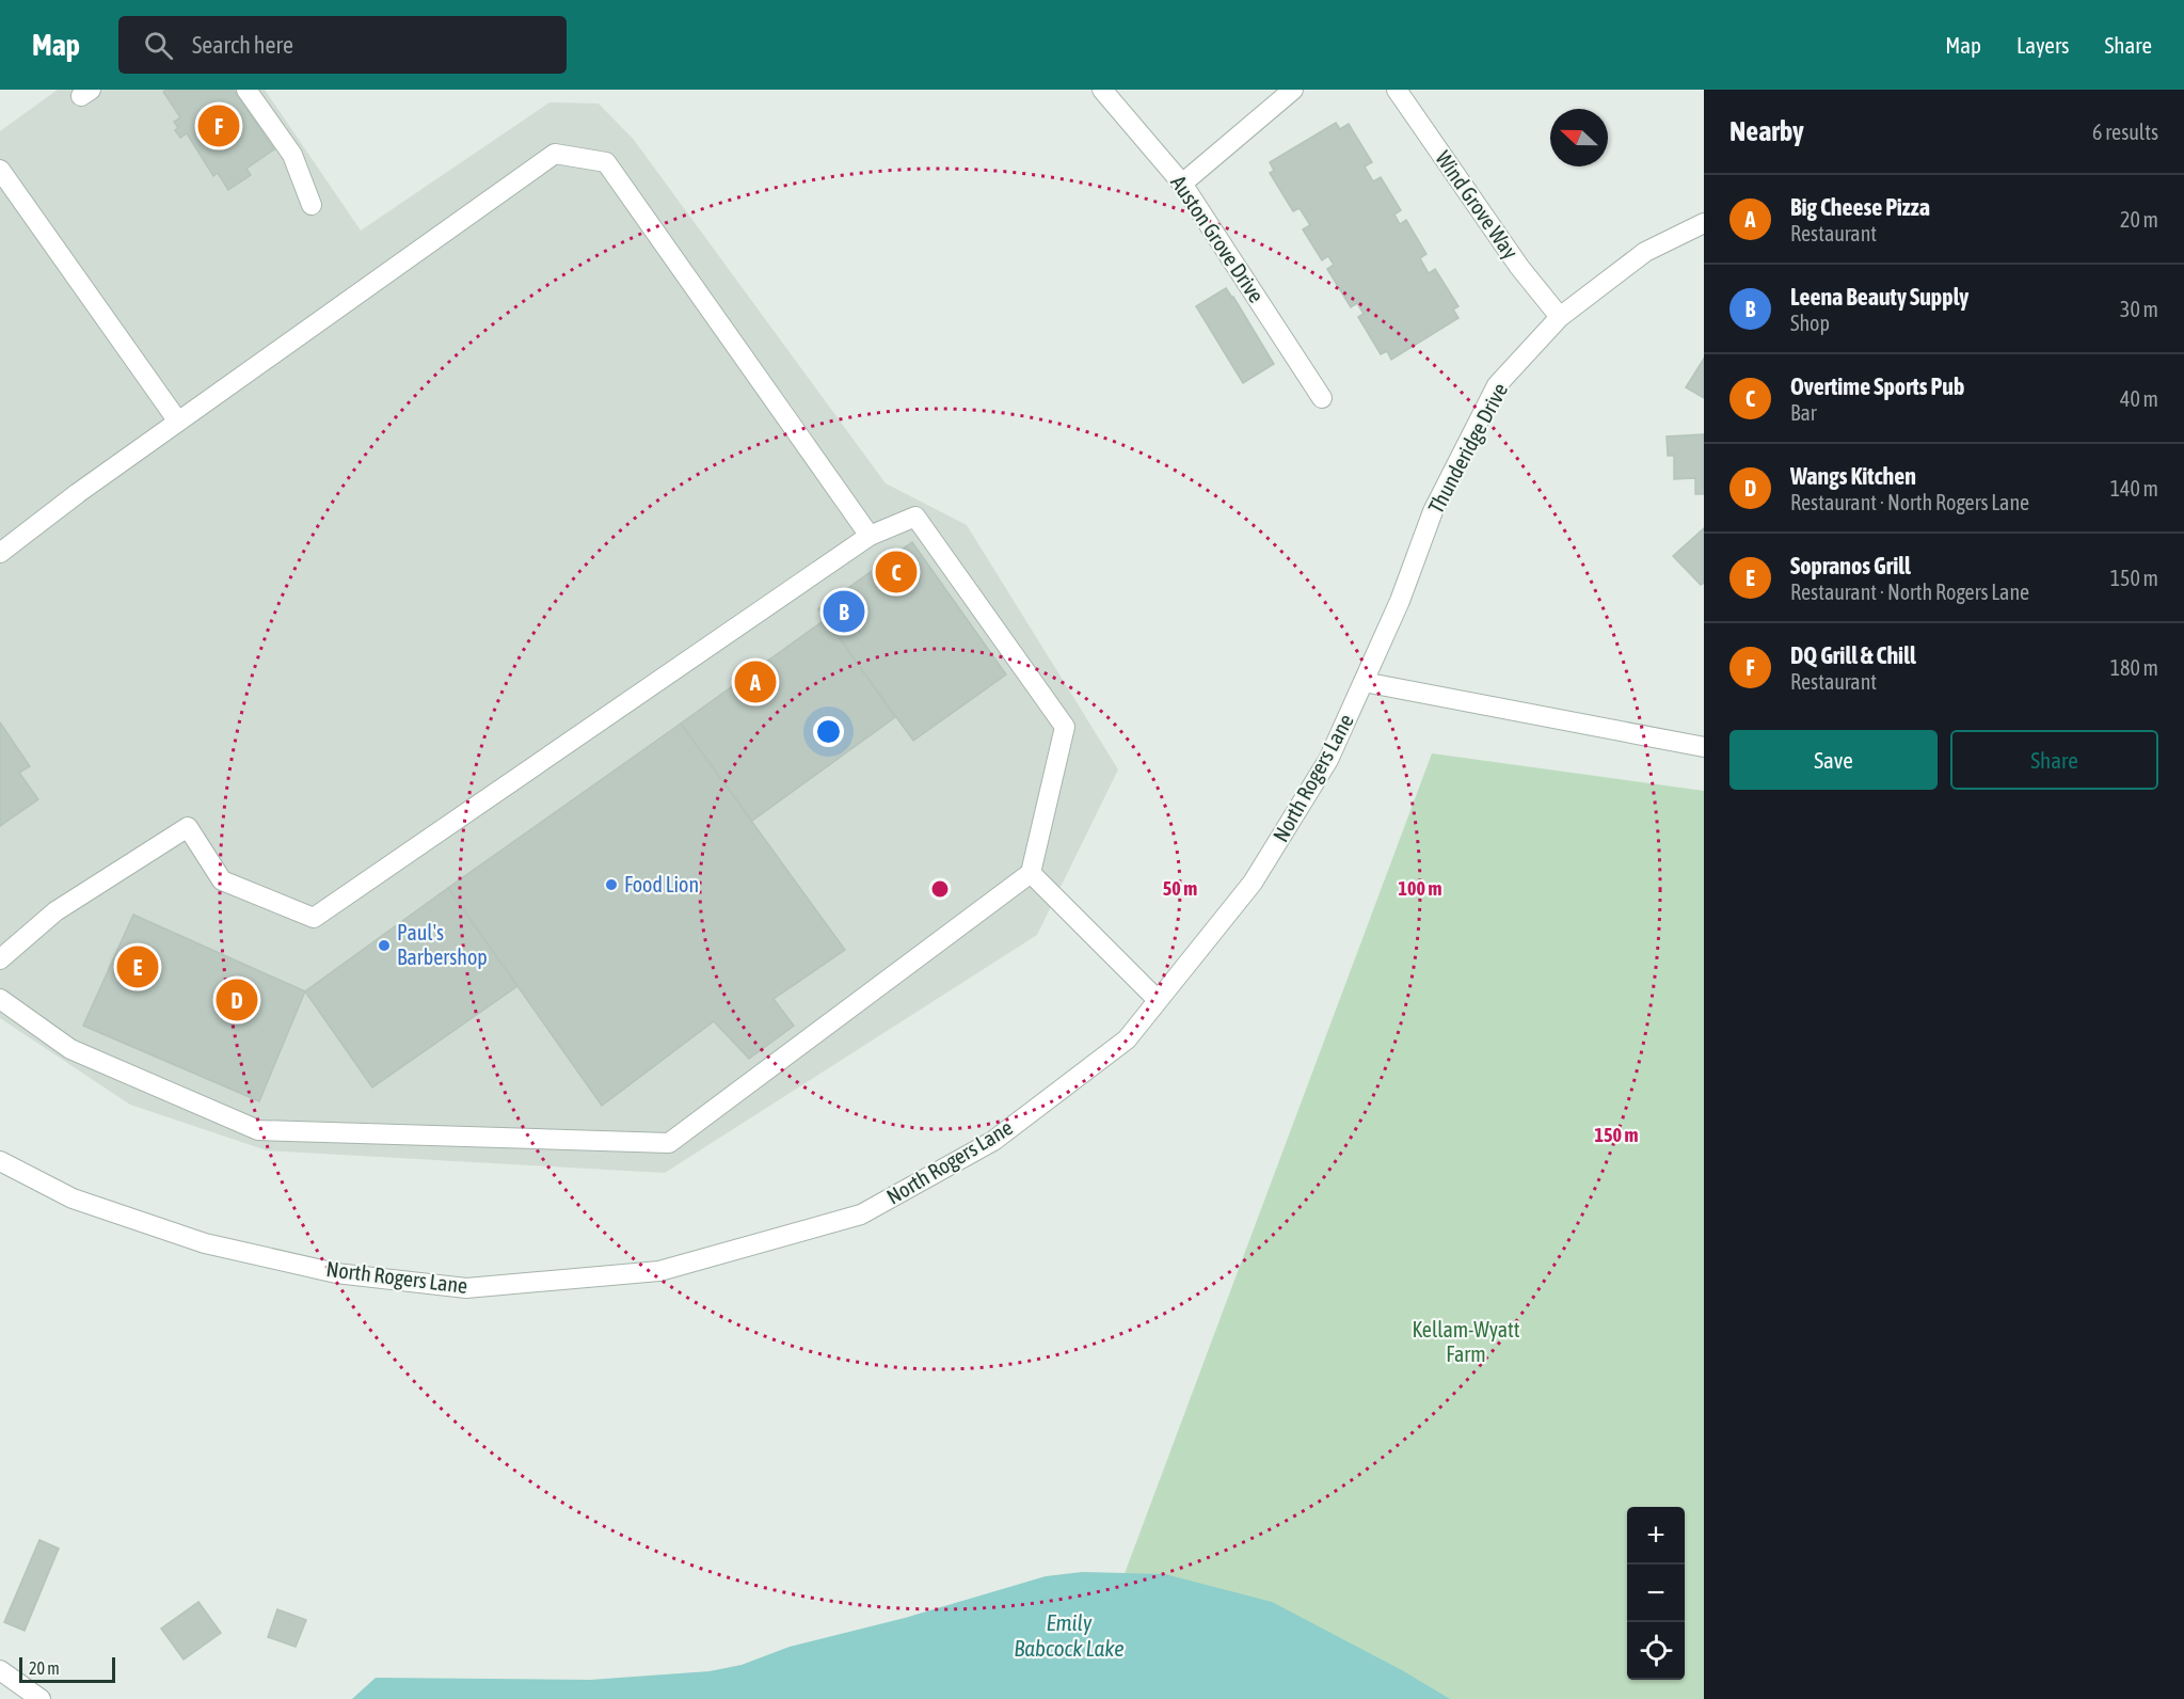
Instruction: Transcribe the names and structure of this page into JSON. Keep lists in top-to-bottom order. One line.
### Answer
{"streets":{"street":["Wind Grove Way","Auston Grove Drive","Thunderidge Drive","North Rogers Lane"]},"crossings":[["Wind Grove Way","Thunderidge Drive"],["Thunderidge Drive","North Rogers Lane"]],"water":["Emily Babcock Lake"],"parks":["Kellam-Wyatt Farm"],"places":["Food Lion","Paul's Barbershop"],"scale_bar":"20 m","north":"left","page":{"header":"Map","search":"Search here","nav":["Map","Layers","Share"],"heading":["Nearby","6 results"],"pins":["F","C","B","A","E","D"],"list":[{"mark":"A","name":"Big Cheese Pizza","note":"Restaurant","value":"20 m"},{"mark":"B","name":"Leena Beauty Supply","note":"Shop","value":"30 m"},{"mark":"C","name":"Overtime Sports Pub","note":"Bar","value":"40 m"},{"mark":"D","name":"Wangs Kitchen","note":"Restaurant · North Rogers Lane","value":"140 m"},{"mark":"E","name":"Sopranos Grill","note":"Restaurant · North Rogers Lane","value":"150 m"},{"mark":"F","name":"DQ Grill & Chill","note":"Restaurant","value":"180 m"}],"buttons":["Save","Share"],"map_buttons":["+","−"],"scale":"20 m"},"rings":["50 m","100 m","150 m"]}
